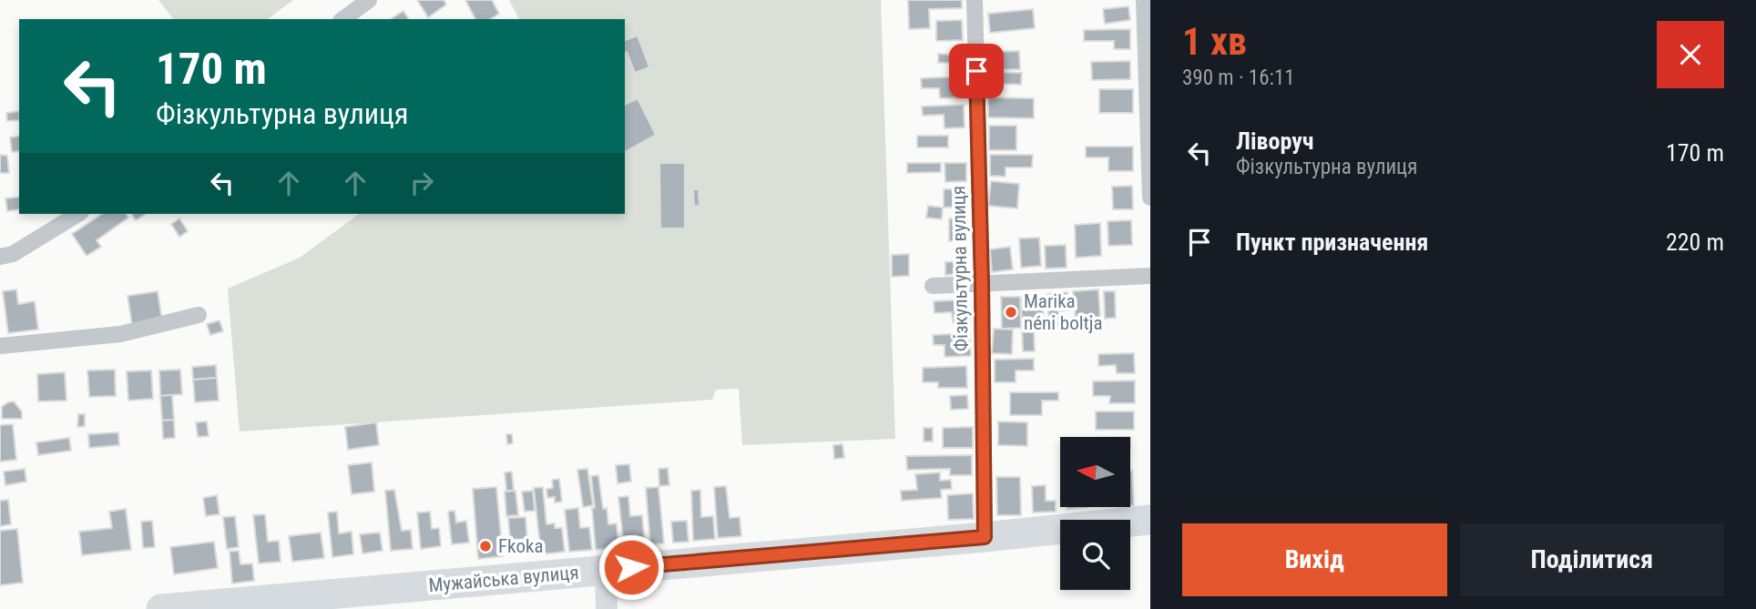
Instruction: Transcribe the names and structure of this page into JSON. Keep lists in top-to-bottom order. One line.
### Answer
{"streets":{"highway":["Мужайська вулиця"],"street":["Фізкультурна вулиця"]},"crossings":[["Фізкультурна вулиця","Мужайська вулиця"]],"places":["Marika néni boltja","Fkoka"],"north":"left","page":{"heading":["1 хв","390 m · 16:11"],"turn":["170 m","Фізкультурна вулиця"],"list":[{"name":"Ліворуч","note":"Фізкультурна вулиця","value":"170 m"},{"name":"Пункт призначення","value":"220 m"}],"buttons":["Вихід","Поділитися"]}}
